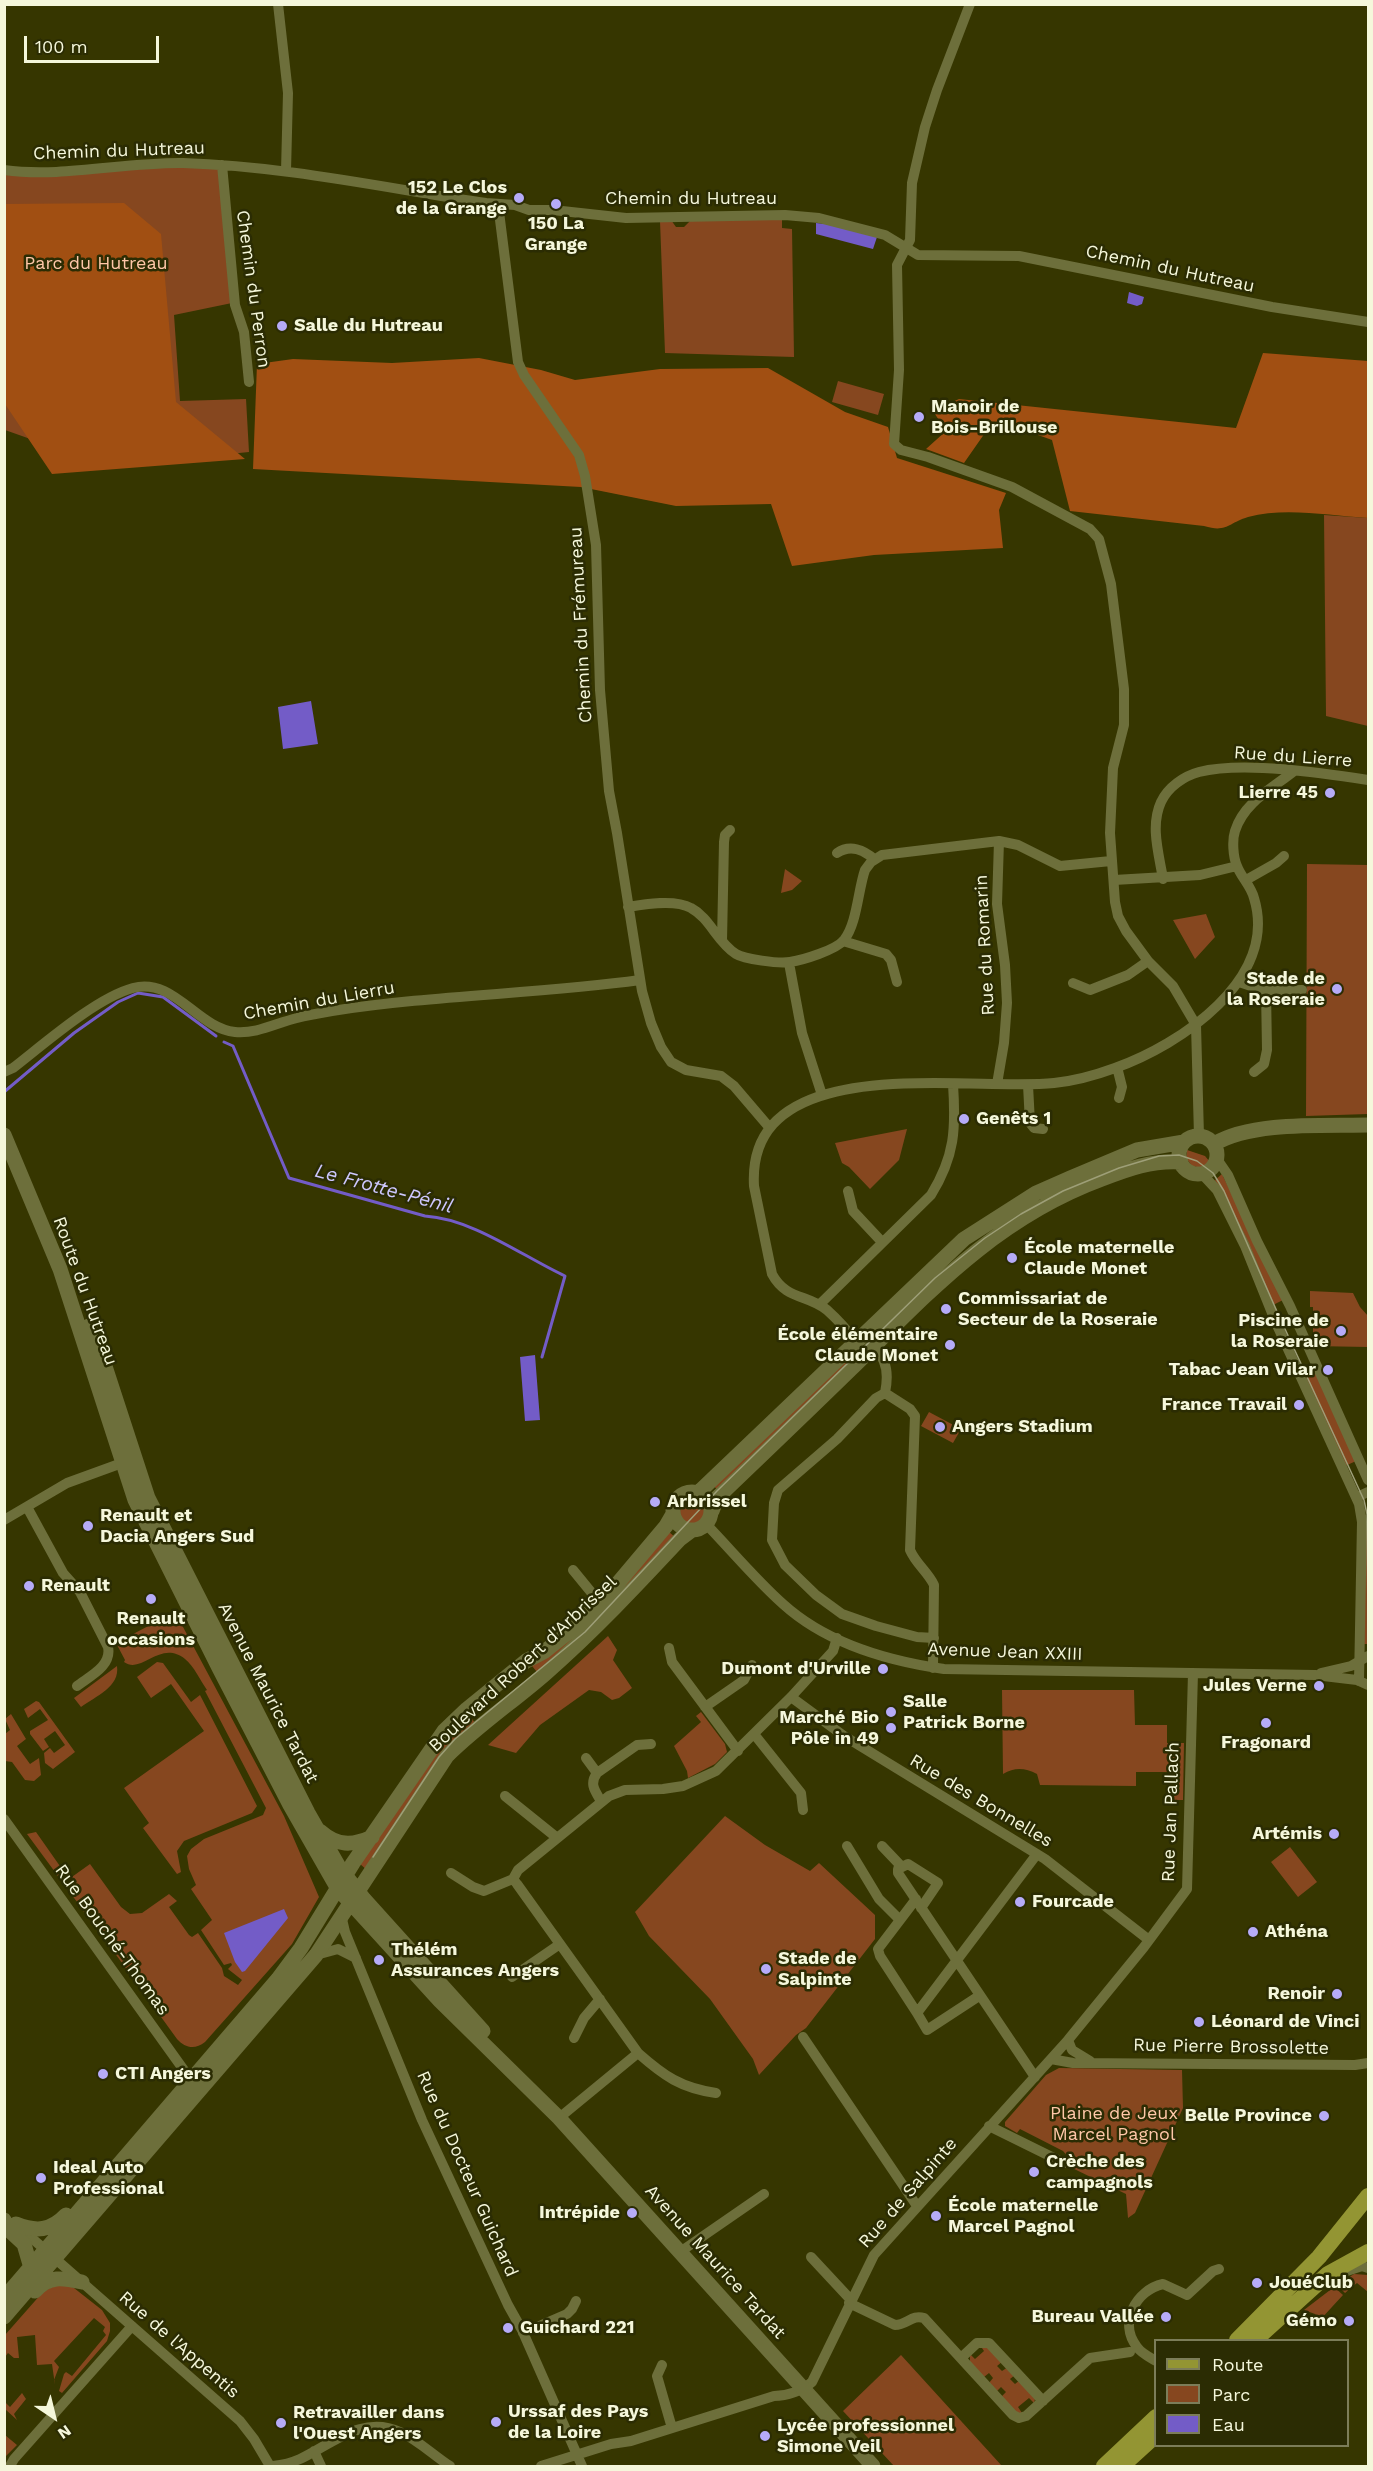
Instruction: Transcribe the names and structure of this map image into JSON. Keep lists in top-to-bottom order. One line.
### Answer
{"streets":{"street":["Chemin du Hutreau","Chemin du Perron","Chemin du Frémureau","Rue du Lierre","Rue du Romarin","Chemin du Lierru","Route du Hutreau","Avenue Jean XXIII","Boulevard Robert d'Arbrissel","Avenue Maurice Tardat","Rue des Bonnelles","Rue Jan Pallach","Rue Bouché-Thomas","Rue Pierre Brossolette","Rue du Docteur Guichard","Rue de Salpinte","Rue de l'Appentis"]},"crossings":[["Chemin du Hutreau","Chemin du Perron"],["Chemin du Hutreau","Chemin du Frémureau"],["Chemin du Frémureau","Chemin du Lierru"],["Route du Hutreau","Avenue Maurice Tardat"],["Avenue Jean XXIII","Boulevard Robert d'Arbrissel"],["Avenue Jean XXIII","Rue Jan Pallach"],["Boulevard Robert d'Arbrissel","Avenue Maurice Tardat"],["Boulevard Robert d'Arbrissel","Rue Bouché-Thomas"],["Boulevard Robert d'Arbrissel","Rue du Docteur Guichard"],["Boulevard Robert d'Arbrissel","Rue de l'Appentis"],["Avenue Maurice Tardat","Rue du Docteur Guichard"],["Avenue Maurice Tardat","Rue de Salpinte"],["Rue des Bonnelles","Rue Jan Pallach"],["Rue des Bonnelles","Rue de Salpinte"],["Rue Jan Pallach","Rue de Salpinte"],["Rue Pierre Brossolette","Rue de Salpinte"]],"water":["Le Frotte-Pénil"],"parks":["Parc du Hutreau","Plaine de Jeux Marcel Pagnol"],"places":["152 Le Clos de la Grange","150 La Grange","Salle du Hutreau","Manoir de Bois-Brillouse","Lierre 45","Stade de la Roseraie","Genêts 1","École maternelle Claude Monet","Commissariat de Secteur de la Roseraie","Piscine de la Roseraie","École élémentaire Claude Monet","Tabac Jean Vilar","France Travail","Angers Stadium","Arbrissel","Renault et Dacia Angers Sud","Renault","Renault occasions","Dumont d'Urville","Jules Verne","Salle Patrick Borne","Fragonard","Marché Bio Pôle in 49","Artémis","Fourcade","Athéna","Thélém Assurances Angers","Stade de Salpinte","Renoir","Léonard de Vinci","CTI Angers","Belle Province","Crèche des campagnols","Ideal Auto Professional","Intrépide","École maternelle Marcel Pagnol","JouéClub","Bureau Vallée","Gémo","Guichard 221","Urssaf des Pays de la Loire","Retravailler dans l'Ouest Angers","Lycée professionnel Simone Veil"],"legend":["Route","Parc","Eau"],"scale_bar":"100 m","north":"bottom right"}
